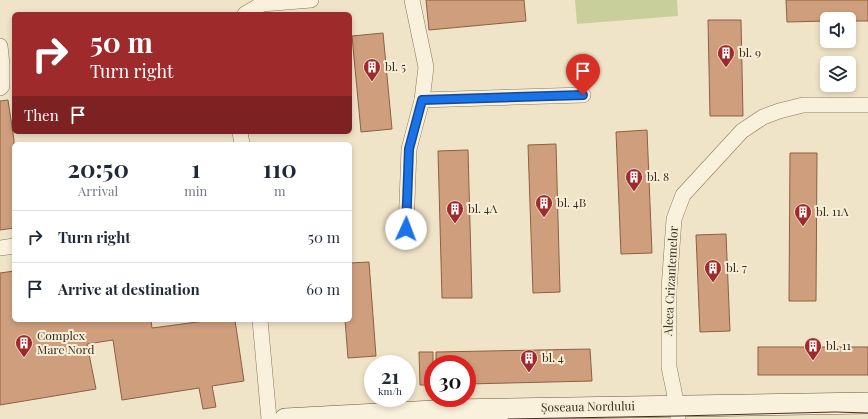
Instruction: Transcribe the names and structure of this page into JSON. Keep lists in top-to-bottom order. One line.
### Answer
{"streets":{"main road":["Șoseaua Nordului"],"street":["Aleea Crizantemelor"]},"crossings":[["Aleea Crizantemelor","Șoseaua Nordului"]],"places":{"building":["bl. 9","bl. 5","bl. 8","bl. 4B","bl. 4A","bl. 11A","bl. 7","Complex Mare Nord","bl. 11","bl. 4"]},"page":{"turn":["50 m","Turn right"],"then":"Then","eta":["20:50","Arrival","1","min","110","m"],"list":[{"name":"Turn right","value":"50 m"},{"name":"Arrive at destination","value":"60 m"}],"speed":"21 km/h","limit":"30"}}
